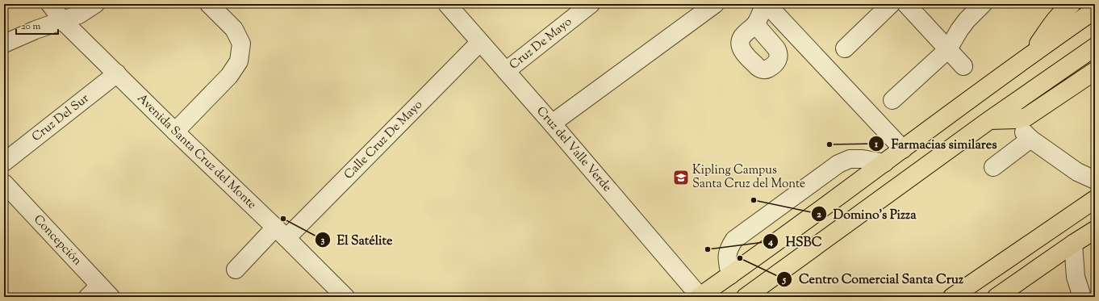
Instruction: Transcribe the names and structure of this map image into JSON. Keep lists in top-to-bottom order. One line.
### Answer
{"streets":{"street":["Cruz De Mayo","Cruz Del Sur","Calle Cruz De Mayo","Cruz del Valle Verde","Avenida Santa Cruz del Monte","Concepción"]},"crossings":[["Cruz De Mayo","Cruz del Valle Verde"],["Cruz Del Sur","Avenida Santa Cruz del Monte"],["Calle Cruz De Mayo","Cruz del Valle Verde"],["Calle Cruz De Mayo","Avenida Santa Cruz del Monte"]],"places":{"other":["Farmacias similares","Domino's Pizza","El Satélite","HSBC","Centro Comercial Santa Cruz"],"school or university":["Kipling Campus Santa Cruz del Monte"]},"scale_bar":"20 m"}
